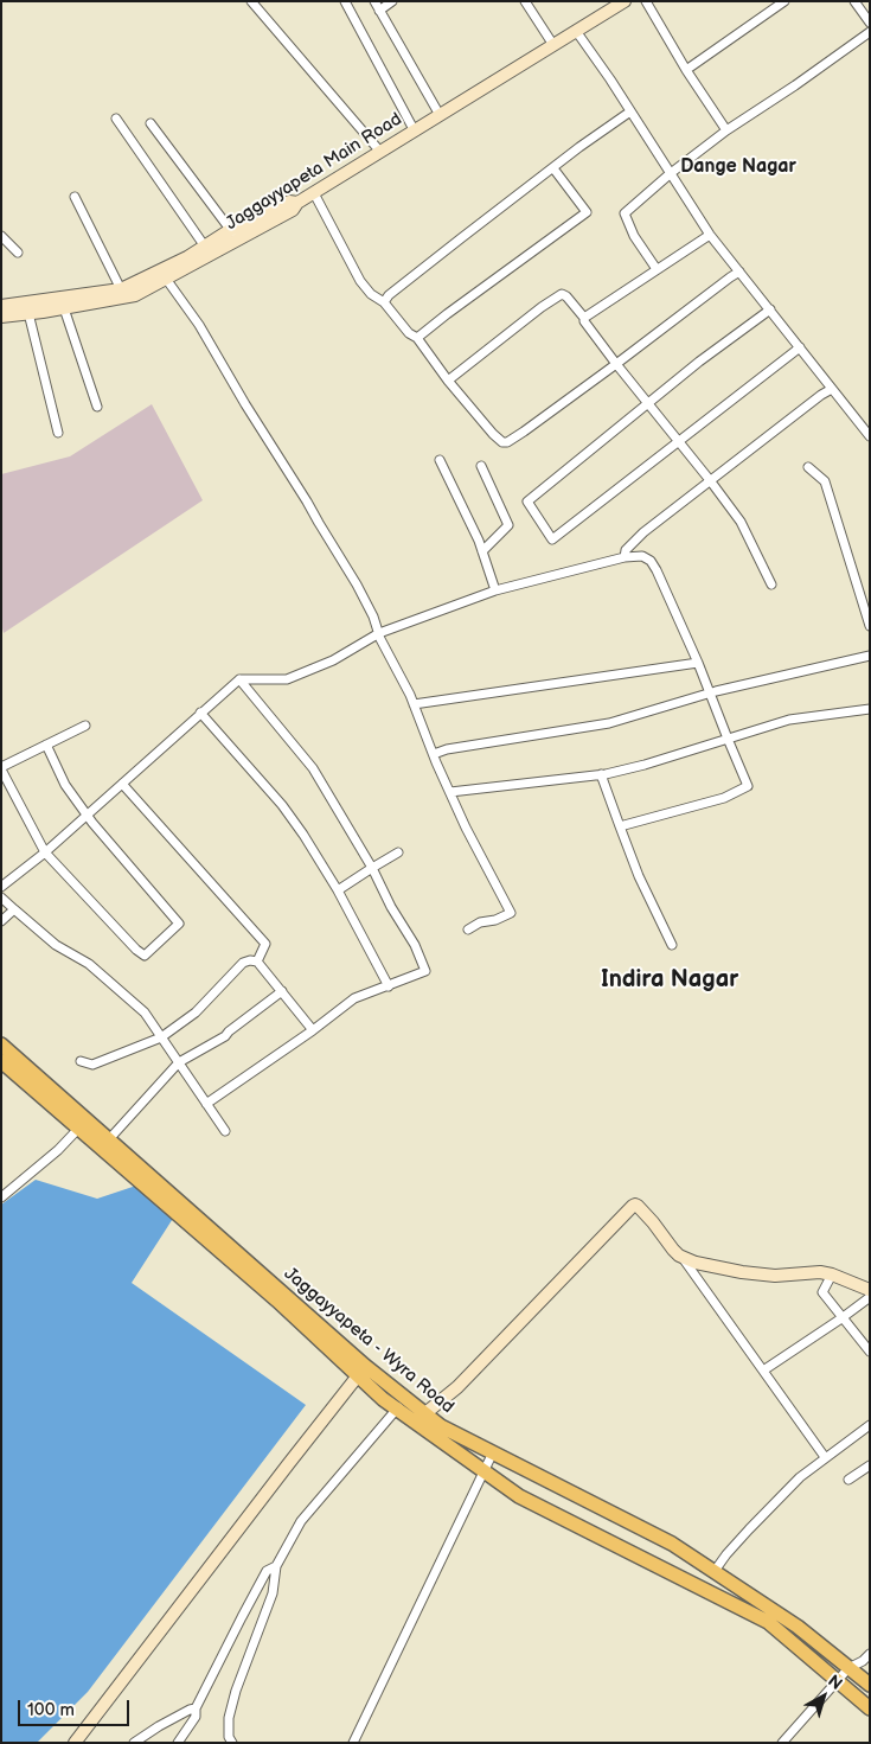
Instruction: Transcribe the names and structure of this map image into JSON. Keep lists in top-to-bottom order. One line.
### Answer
{"streets":{"main road":["Jaggayyapeta Main Road","Jaggayyapeta - Wyra Road"]},"districts":["Dange Nagar","Indira Nagar"],"scale_bar":"100 m","north":"top right"}
